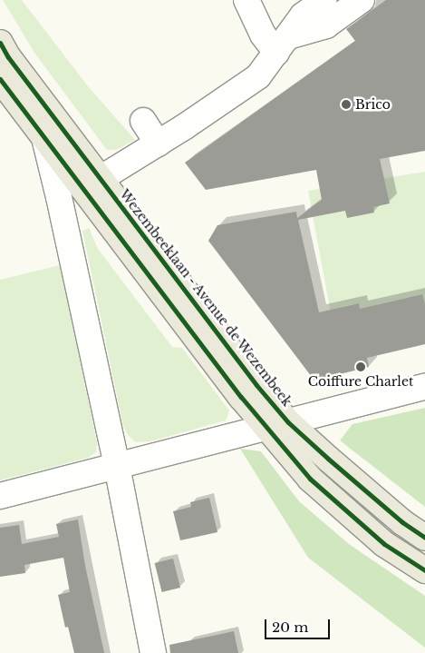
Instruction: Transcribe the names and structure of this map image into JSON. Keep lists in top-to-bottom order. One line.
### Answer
{"streets":{"main road":["Wezembeeklaan - Avenue de Wezembeek"]},"places":["Brico","Coiffure Charlet"],"scale_bar":"20 m"}
